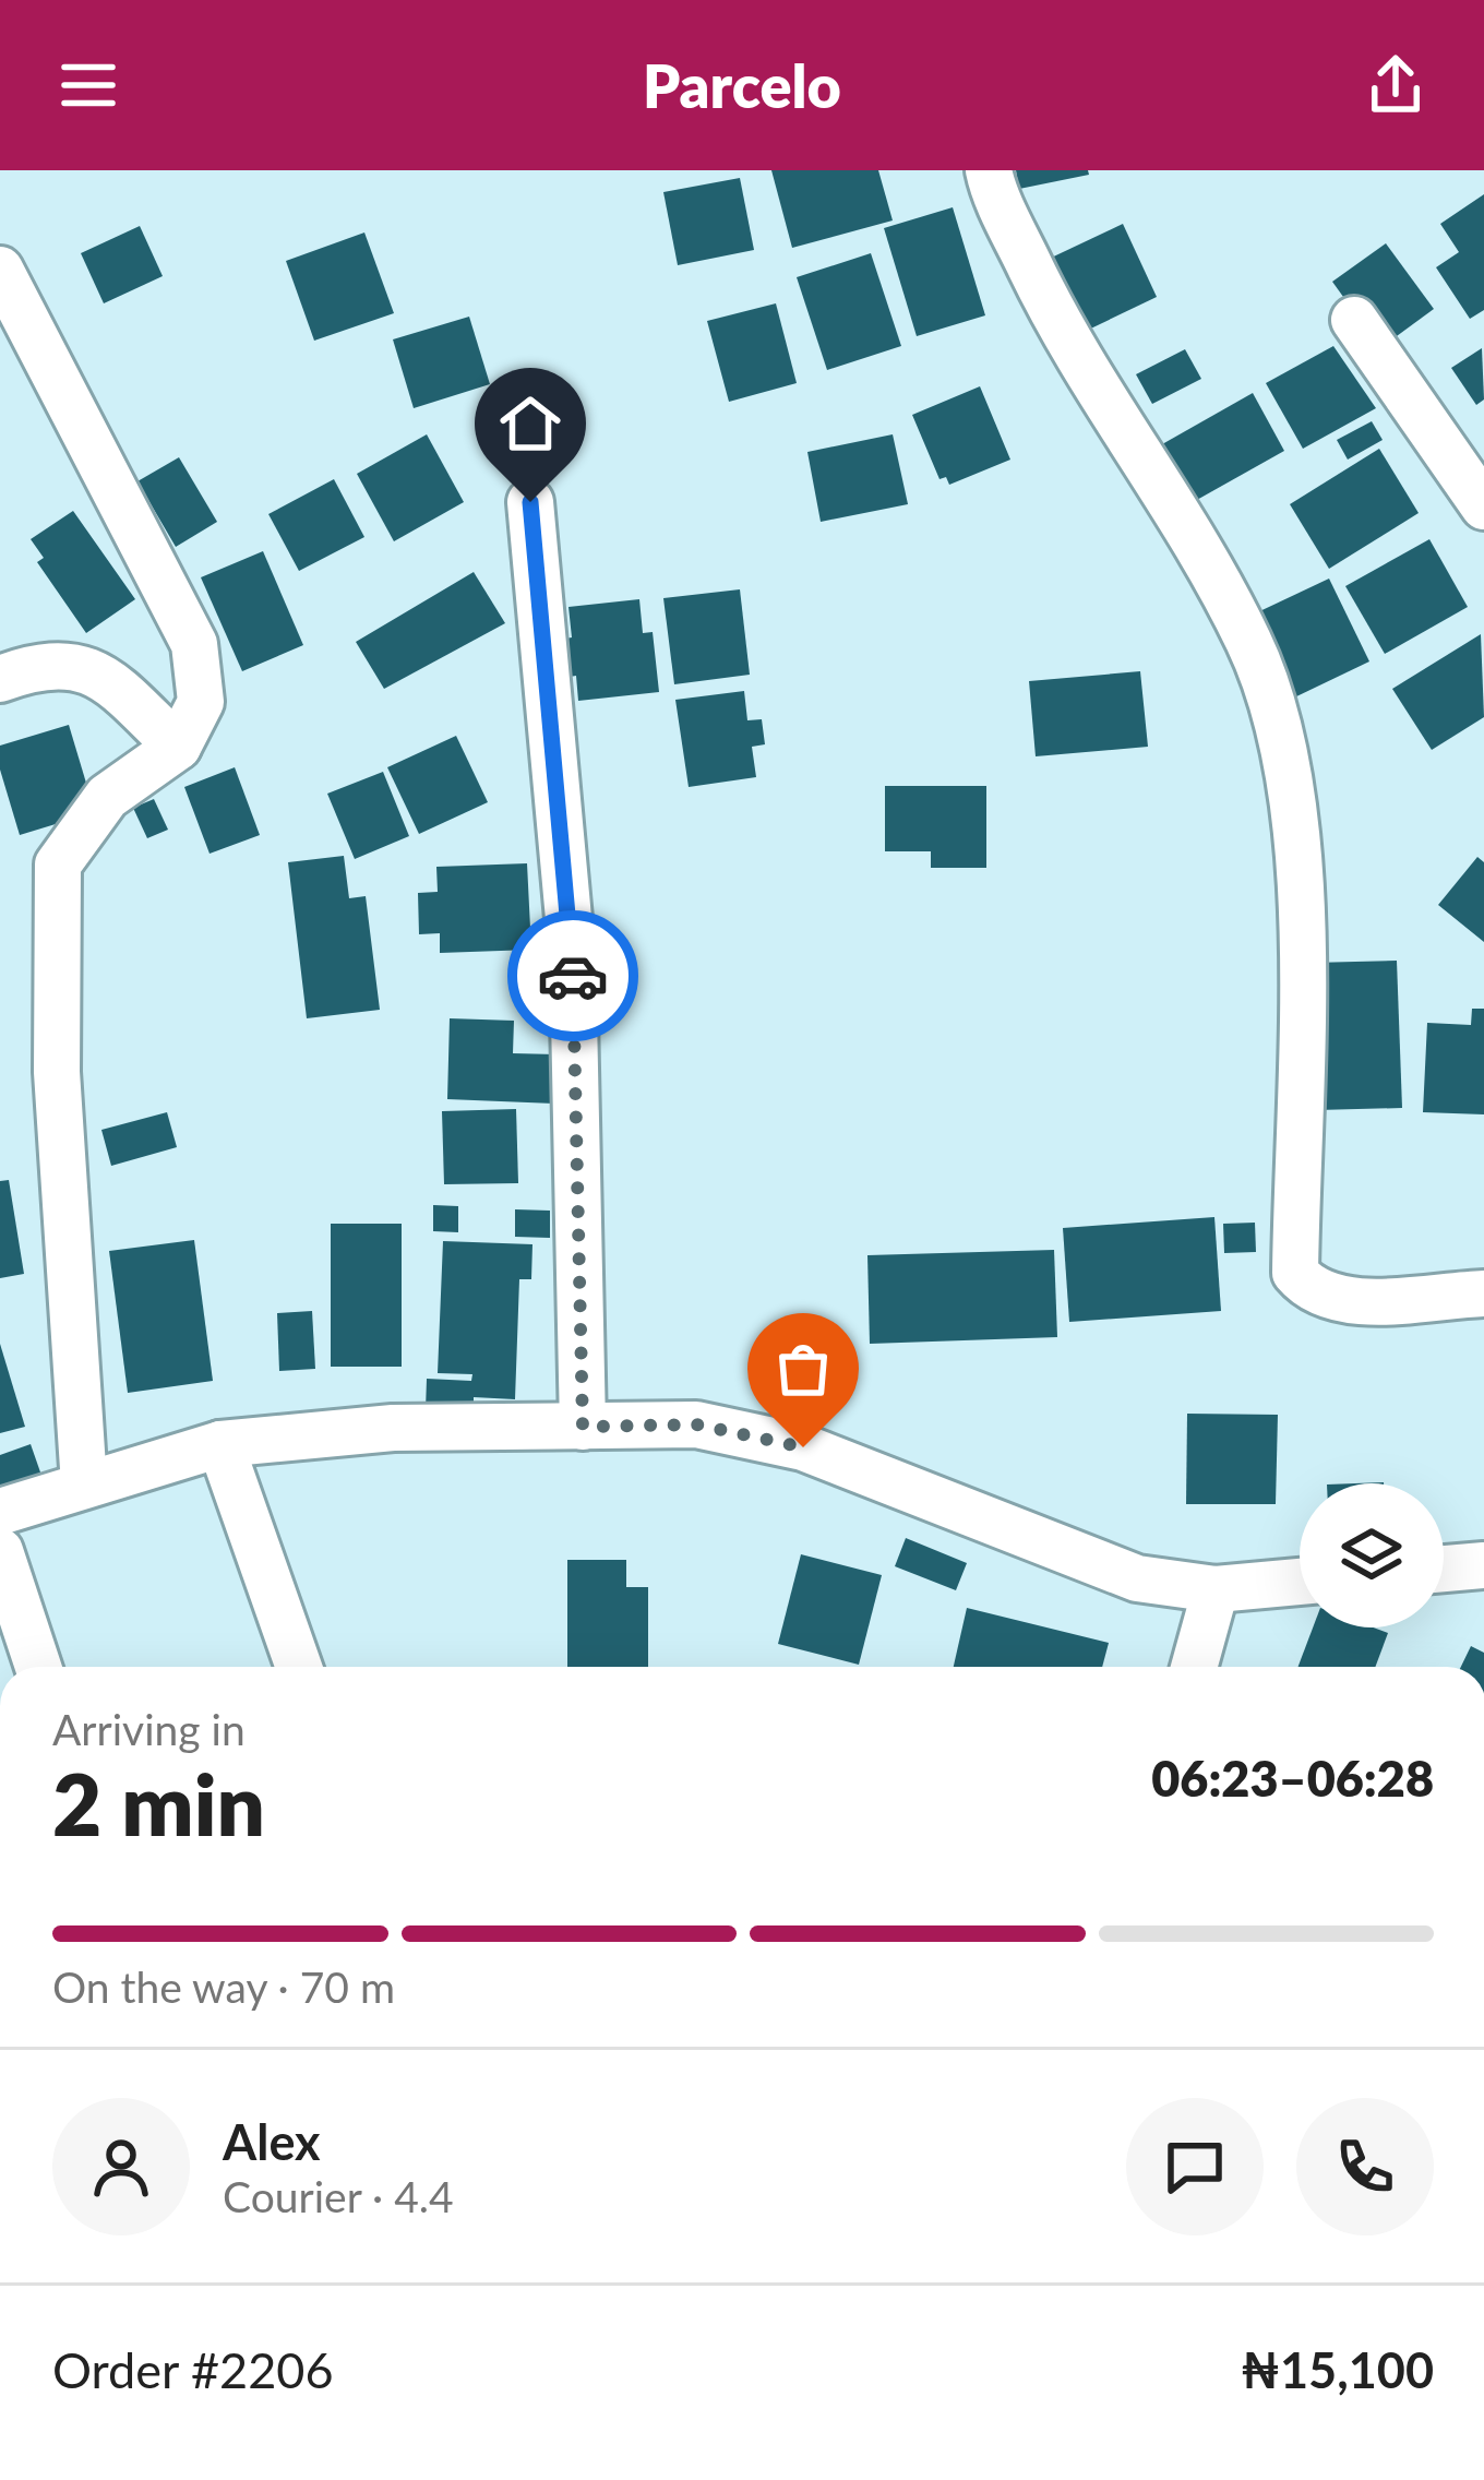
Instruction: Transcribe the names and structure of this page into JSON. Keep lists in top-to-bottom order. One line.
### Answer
{"page":{"header":"Parcelo","heading":["2 min","Arriving in","06:23–06:28"],"panel":["Alex","Courier · 4.4","Order #2206","₦15,100"],"bar":"On the way · 70 m"}}
